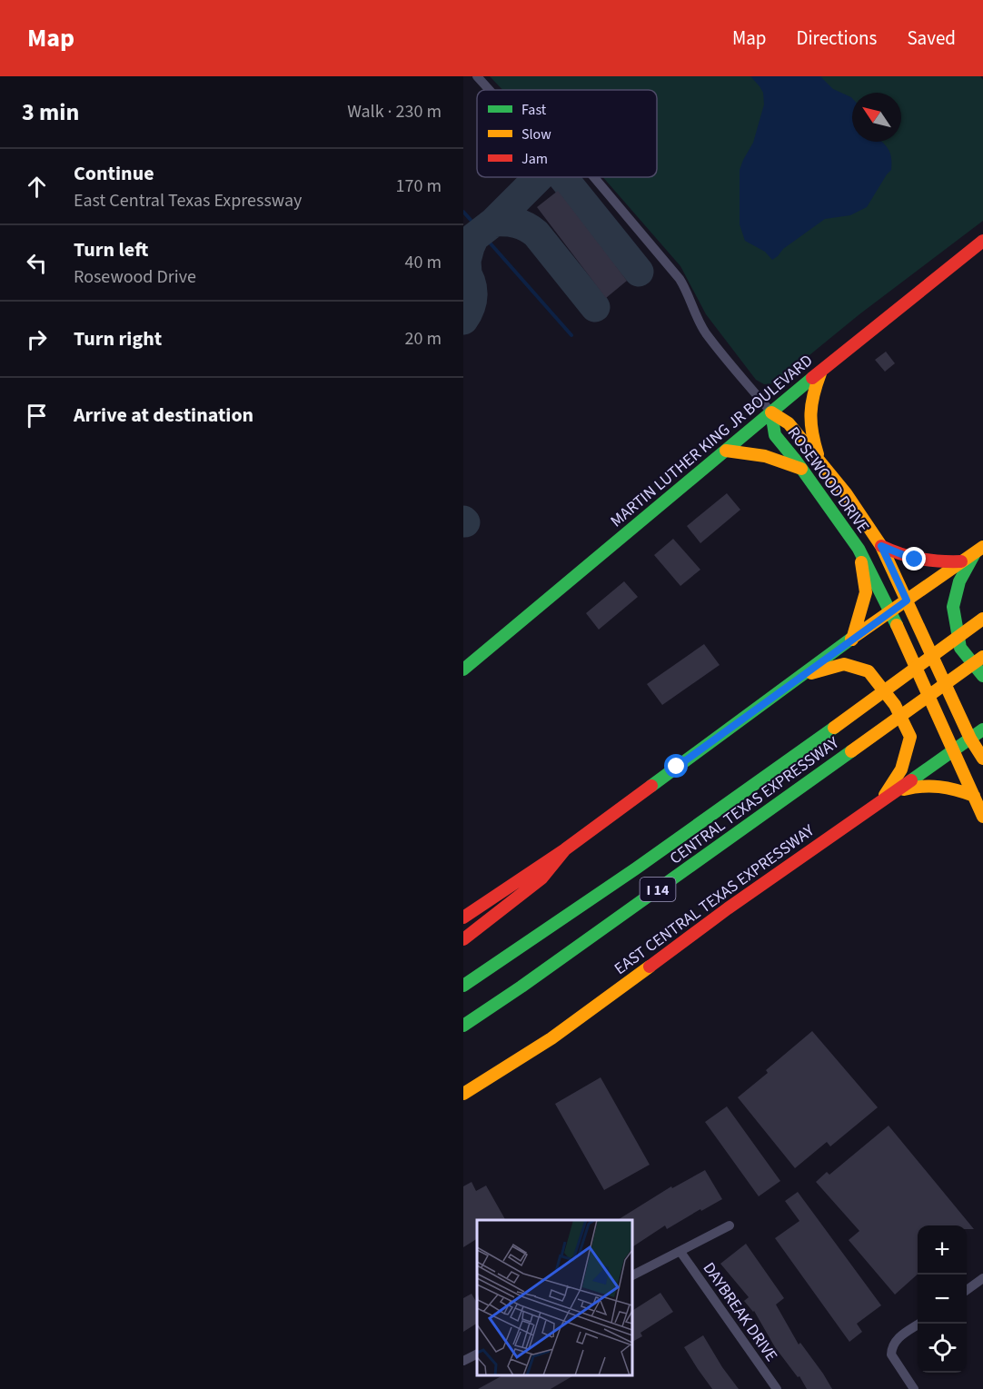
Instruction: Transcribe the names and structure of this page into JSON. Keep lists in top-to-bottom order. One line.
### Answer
{"streets":{"main road":["MARTIN LUTHER KING JR BOULEVARD","ROSEWOOD DRIVE","CENTRAL TEXAS EXPRESSWAY","I 14","EAST CENTRAL TEXAS EXPRESSWAY"],"street":["DAYBREAK DRIVE"]},"crossings":[["MARTIN LUTHER KING JR BOULEVARD","ROSEWOOD DRIVE"],["ROSEWOOD DRIVE","EAST CENTRAL TEXAS EXPRESSWAY"]],"legend":["Fast","Slow","Jam"],"north":"top left","page":{"header":"Map","nav":["Map","Directions","Saved"],"heading":["3 min","Walk · 230 m"],"list":[["Continue","East Central Texas Expressway","170 m"],["Turn left","Rosewood Drive","40 m"],["Turn right","20 m"],"Arrive at destination"],"map_buttons":["+","−"]}}
